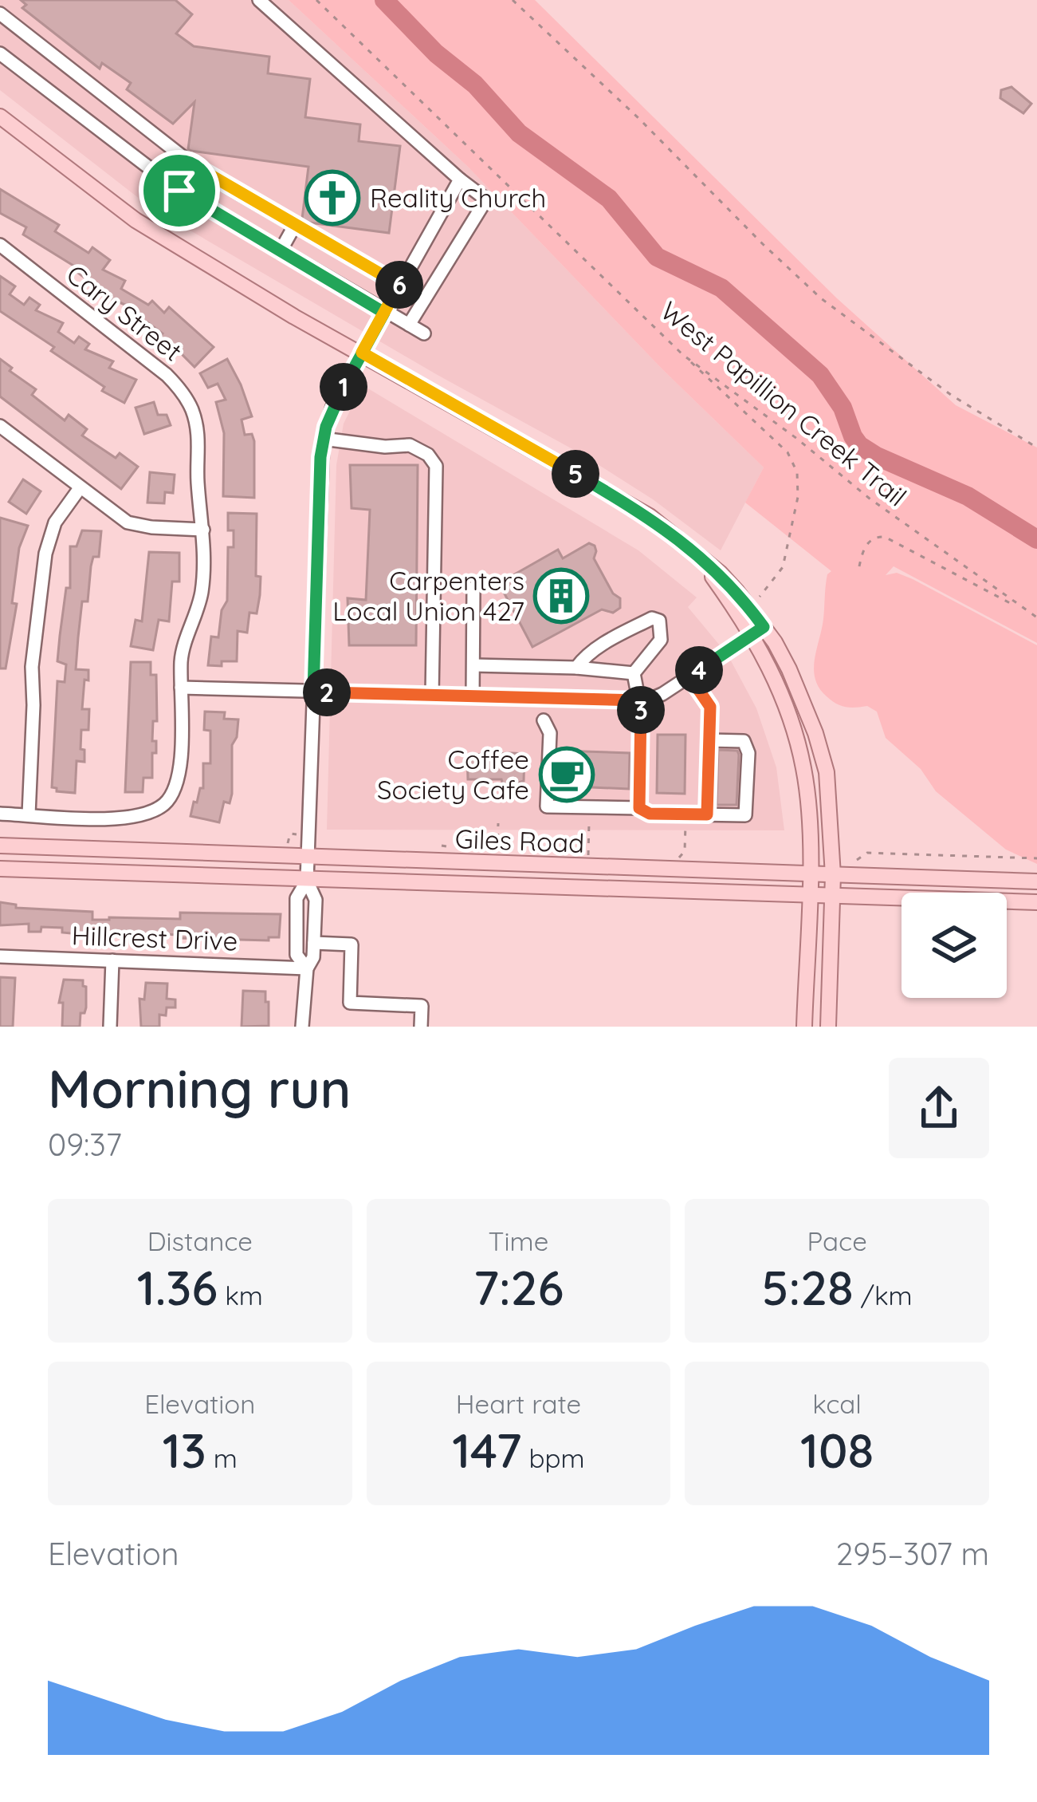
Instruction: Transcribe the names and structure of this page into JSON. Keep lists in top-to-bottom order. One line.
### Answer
{"streets":{"main road":["Giles Road"],"street":["Cary Street","Hillcrest Drive"],"path":["West Papillion Creek Trail"]},"places":{"church":["Reality Church"],"building":["Carpenters Local Union 427"],"cafe":["Coffee Society Cafe"]},"page":{"pins":["6","1","5","4","2","3"],"heading":["Morning run","09:37"],"stats":[["Distance","1.36 km"],["Time","7:26"],["Pace","5:28 /km"],["Elevation","13 m"],["Heart rate","147 bpm"],["kcal","108"]],"chart":["Elevation","295–307 m"]}}
